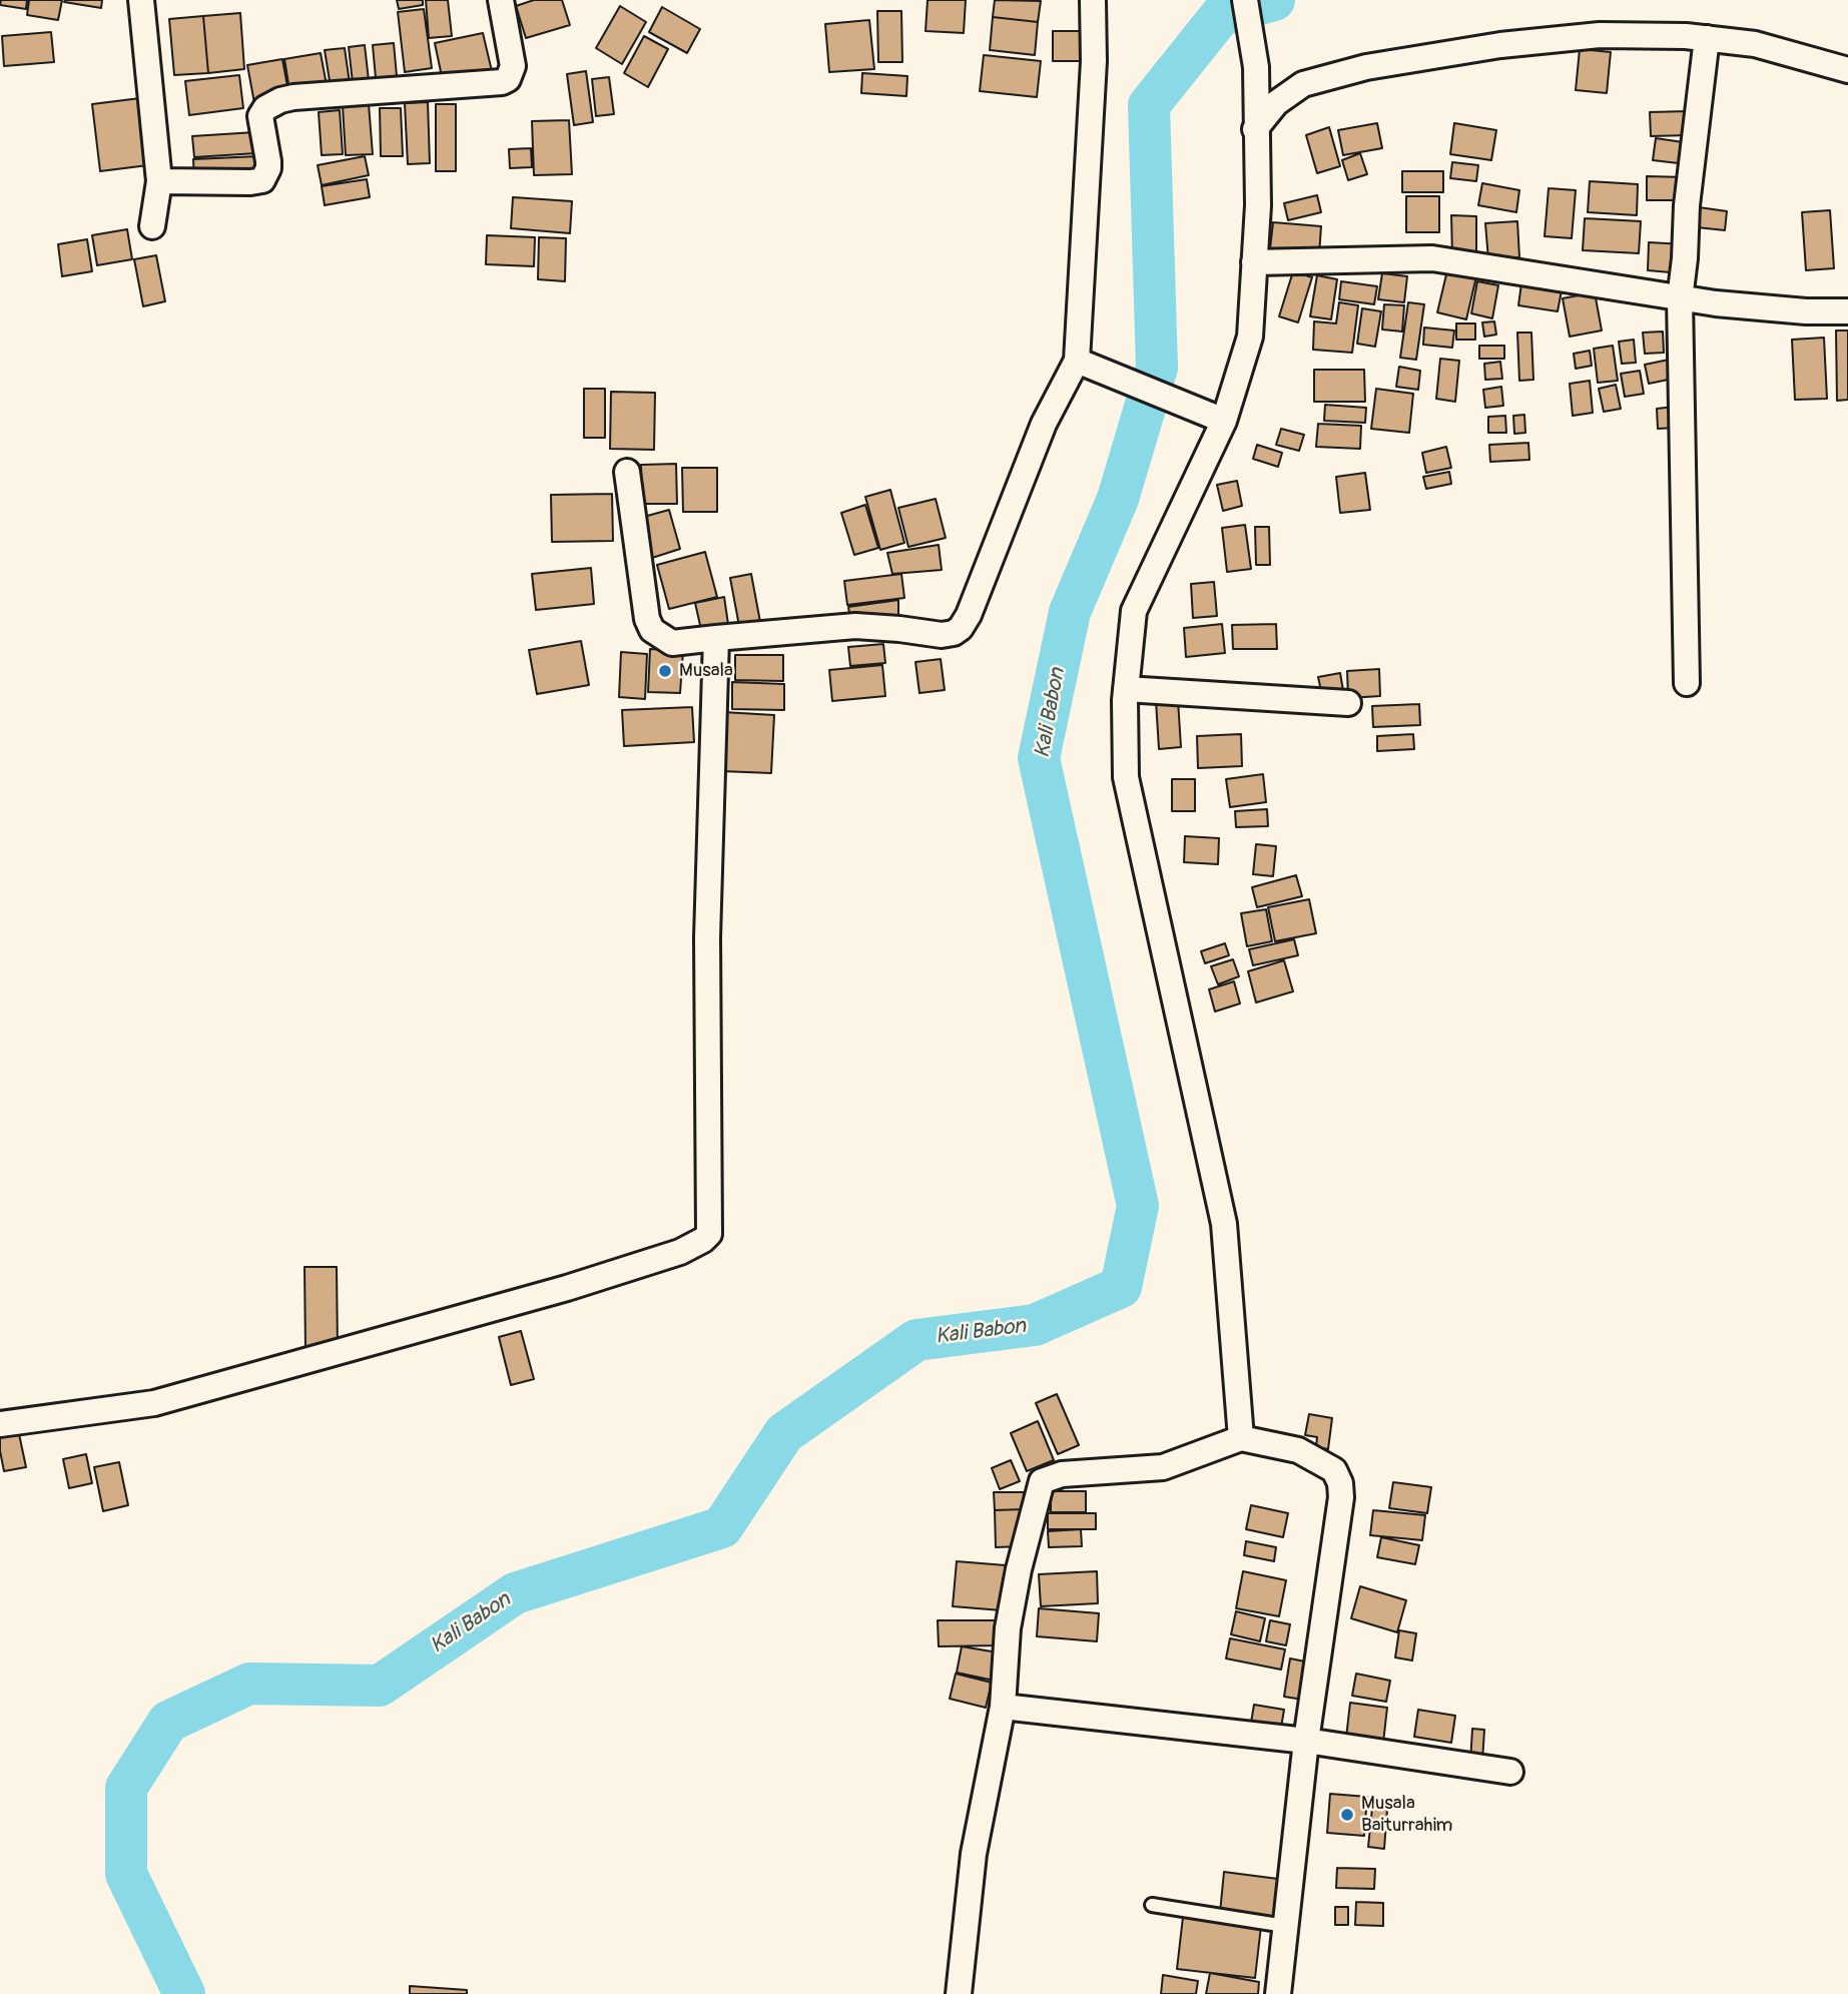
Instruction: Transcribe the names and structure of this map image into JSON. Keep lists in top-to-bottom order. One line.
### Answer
{"water":["Kali Babon"],"places":["Musala","Musala Baiturrahim"]}
